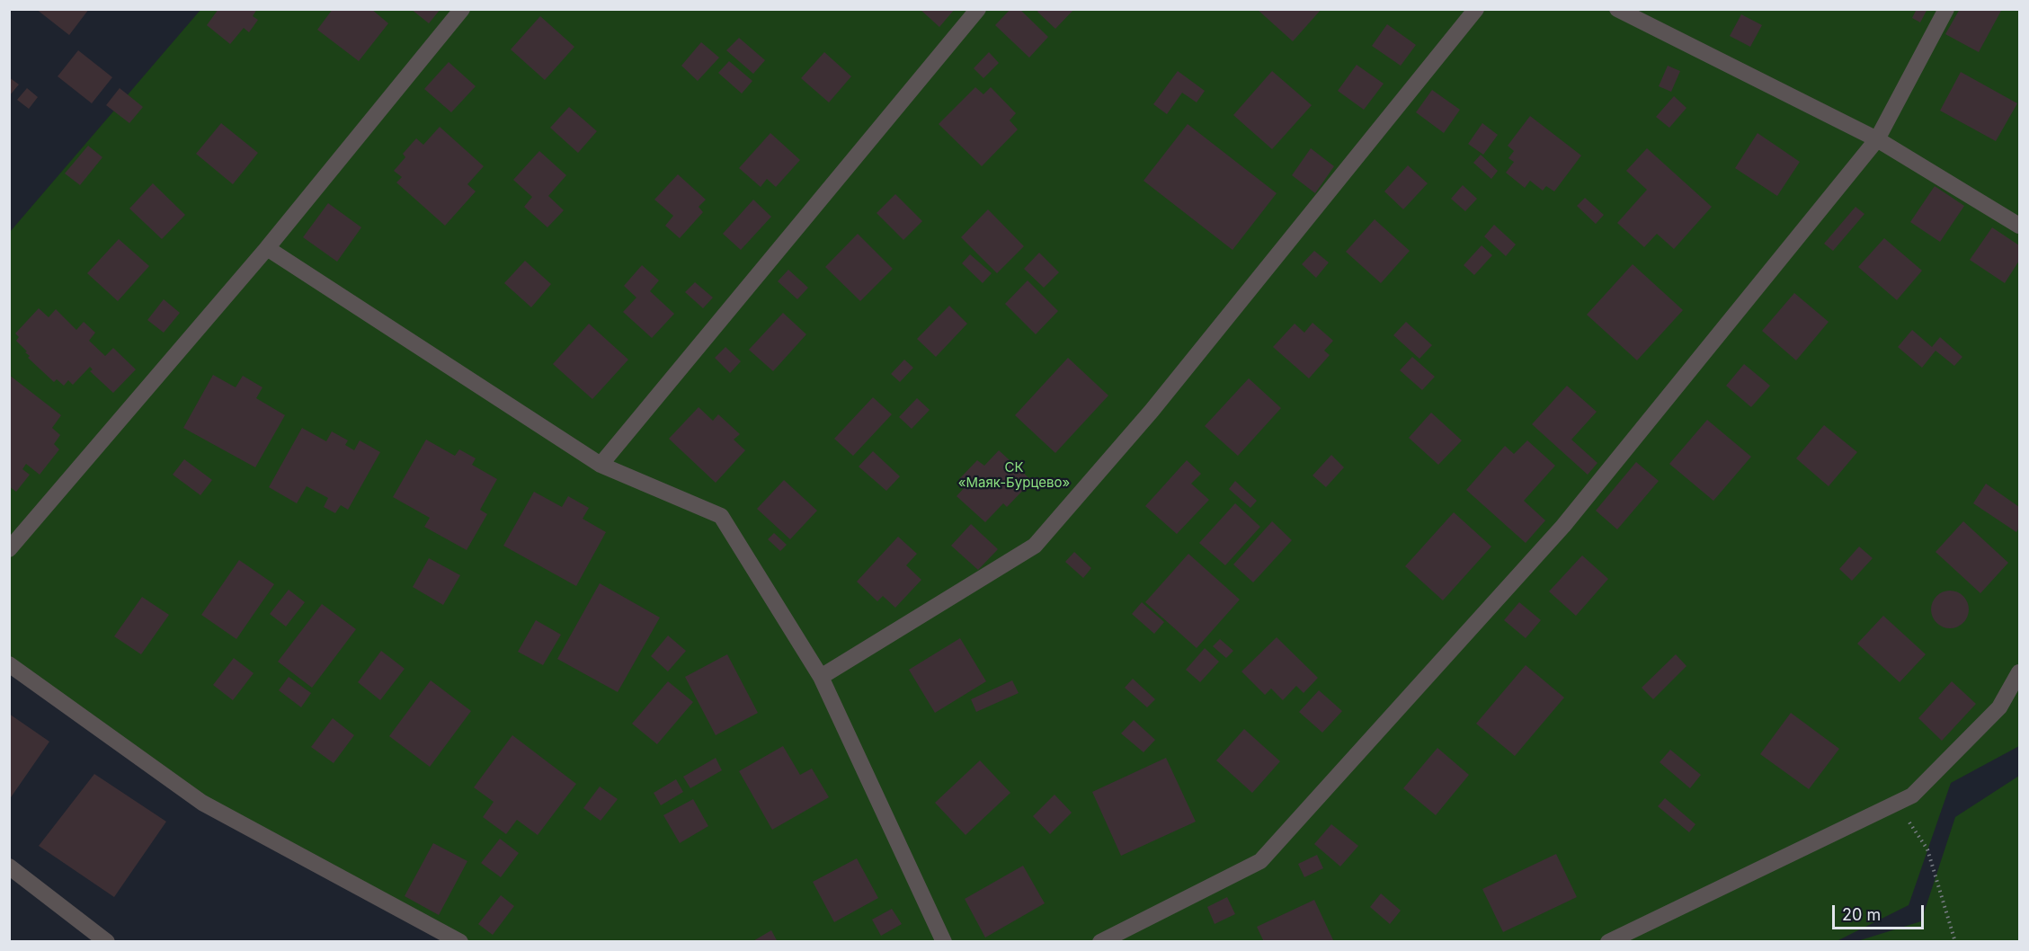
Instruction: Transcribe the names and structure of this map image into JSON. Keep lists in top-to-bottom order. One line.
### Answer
{"parks":["СК «Маяк-Бурцево»"],"scale_bar":"20 m"}
